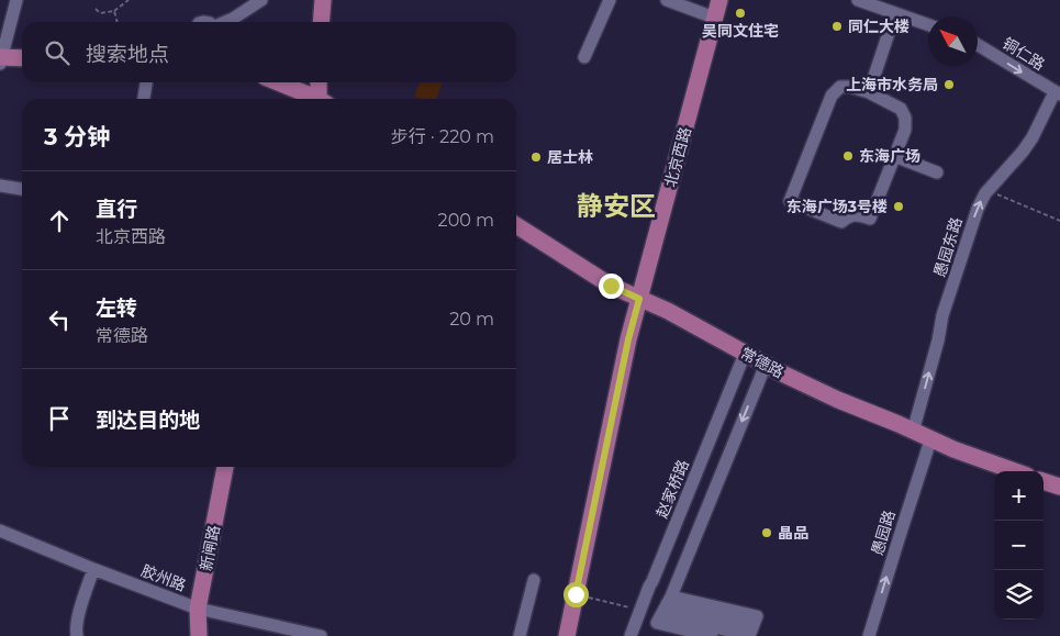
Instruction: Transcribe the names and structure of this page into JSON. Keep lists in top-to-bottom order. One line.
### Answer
{"streets":{"main road":["北京西路","常德路","新闸路"],"street":["铜仁路","愚园东路","赵家桥路","愚园路","胶州路"]},"crossings":[["铜仁路","愚园东路"],["北京西路","常德路"],["愚园东路","常德路"],["常德路","赵家桥路"],["常德路","愚园路"],["新闸路","胶州路"]],"one_way":["铜仁路","愚园东路","愚园路"],"districts":["静安区"],"places":["吴同文住宅","同仁大楼","上海市水务局","东海广场","居士林","东海广场3号楼","晶品"],"north":"top left","page":{"search":"搜索地点","heading":["3 分钟","步行 · 220 m"],"list":[["直行","北京西路","200 m"],["左转","常德路","20 m"],"到达目的地"],"map_buttons":["+","−"]}}
